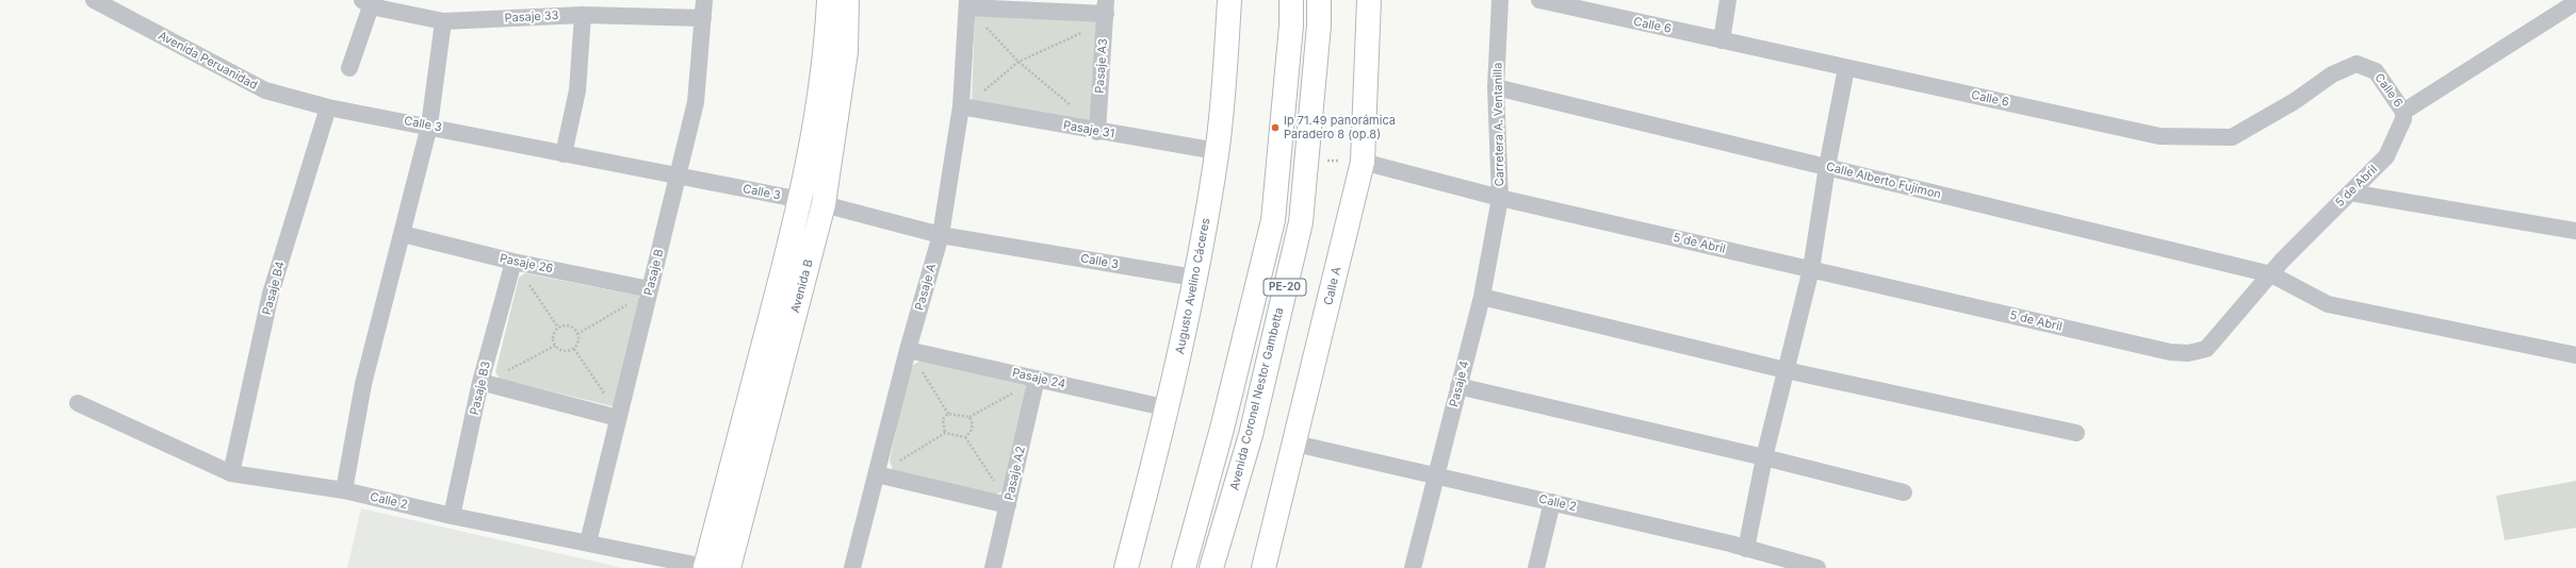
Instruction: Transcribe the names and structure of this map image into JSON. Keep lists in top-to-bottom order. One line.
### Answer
{"streets":{"main road":["Avenida B","Augusto Avelino Cáceres","Calle A","PE-20","Avenida Coronel Nestor Gambetta"],"street":["Pasaje 33","Calle 6","Avenida Peruanidad","Pasaje A3","Calle 3","Carretera A. Ventanilla","Pasaje 31","Calle Alberto Fujimon","5 de Abril","Pasaje 26","Pasaje B","Pasaje A","Pasaje B4","Pasaje 24","Pasaje 4","Pasaje B3","Pasaje A2","Calle 2"]},"crossings":[["Pasaje 33","Pasaje B"],["Calle 6","5 de Abril"],["Avenida Peruanidad","Calle 3"],["Avenida Peruanidad","Pasaje B4"],["Pasaje A3","Pasaje 31"],["Calle 3","Pasaje B"],["Calle 3","Avenida B"],["Calle 3","Augusto Avelino Cáceres"],["Calle 3","Pasaje A"],["Calle 3","Pasaje B4"],["Carretera A. Ventanilla","Calle Alberto Fujimon"],["Carretera A. Ventanilla","5 de Abril"],["Carretera A. Ventanilla","Pasaje 4"],["Pasaje 31","Augusto Avelino Cáceres"],["Pasaje 31","Pasaje A"],["Calle Alberto Fujimon","5 de Abril"],["5 de Abril","Calle A"],["5 de Abril","Pasaje 4"],["Pasaje 26","Pasaje B"],["Pasaje 26","Pasaje B3"],["Pasaje B","Calle 2"],["Avenida B","Calle 2"],["Augusto Avelino Cáceres","Pasaje 24"],["Calle A","Calle 2"],["Pasaje A","Pasaje 24"],["Pasaje B4","Calle 2"],["Pasaje 24","Pasaje A2"],["Pasaje 4","Calle 2"],["Pasaje B3","Calle 2"]],"places":["Ip 71.49 panorámica Paradero 8 (op.8)"]}
